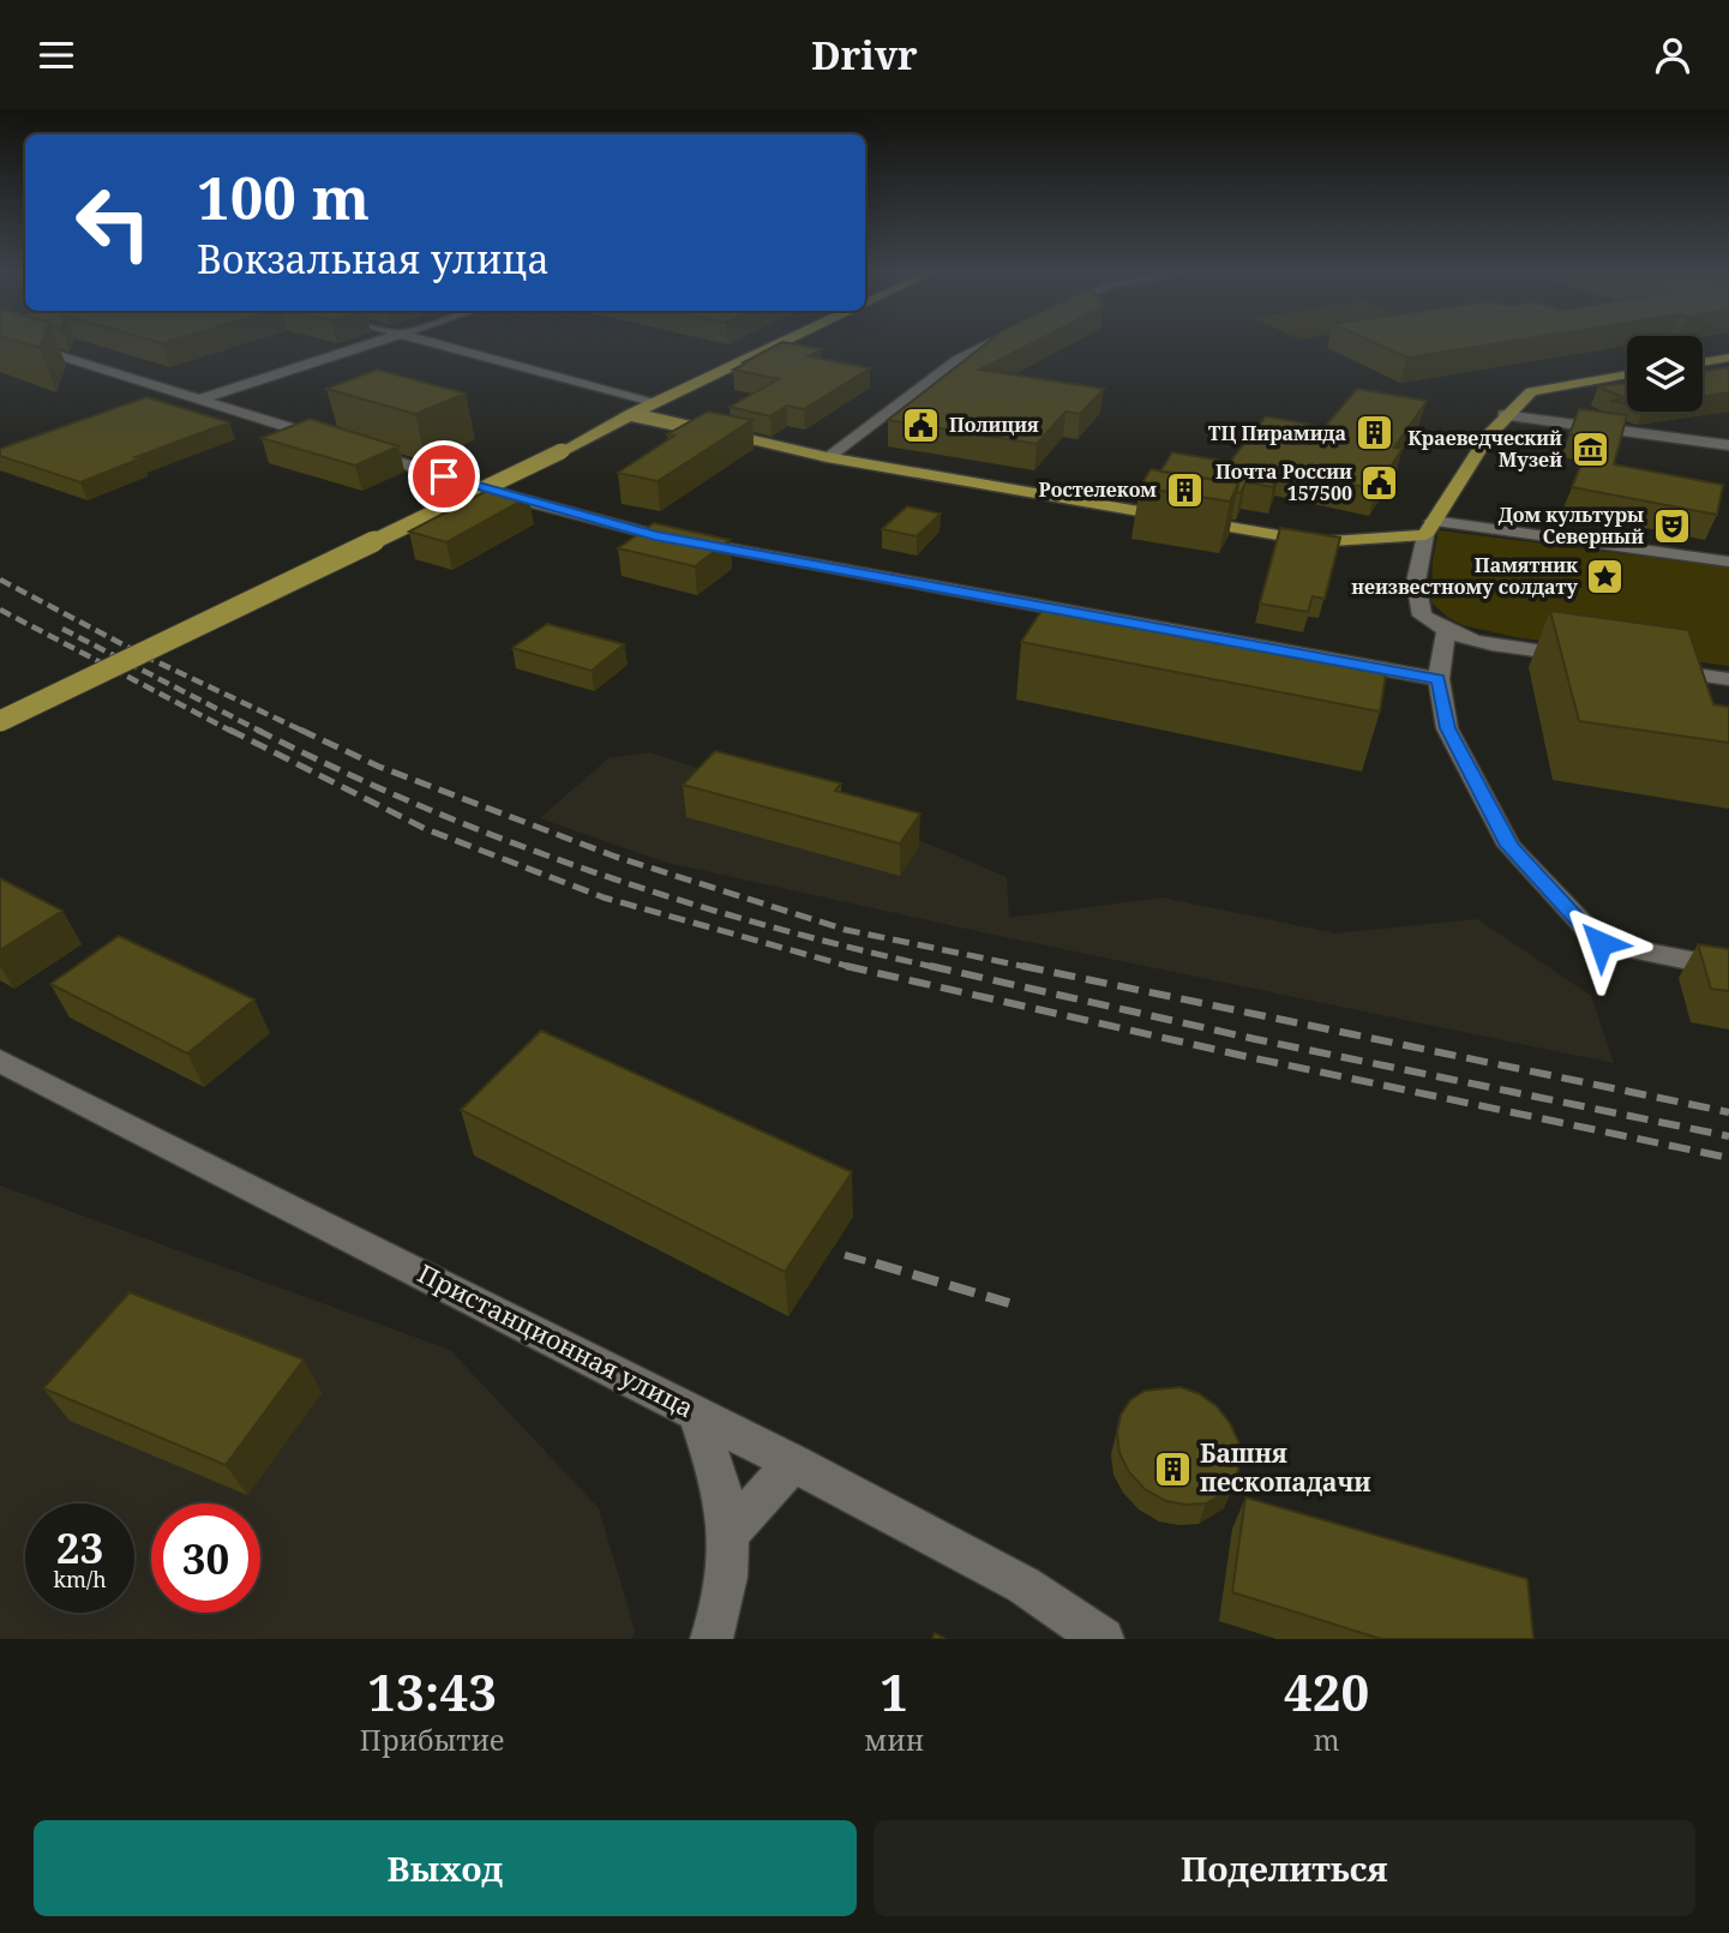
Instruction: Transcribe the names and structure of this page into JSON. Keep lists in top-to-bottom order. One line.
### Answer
{"streets":{"street":["Пристанционная улица"]},"places":{"public building":["Полиция","Почта России 157500"],"building":["ТЦ Пирамида","Ростелеком","Башня пескопадачи"],"museum":["Краеведческий Музей"],"theatre":["Дом культуры Северный"],"place":["Памятник неизвестному солдату"]},"page":{"header":"Drivr","turn":["100 m","Вокзальная улица"],"speed":"23 km/h","limit":"30","eta":["13:43","Прибытие","1","мин","420","m"],"buttons":["Выход","Поделиться"]}}
